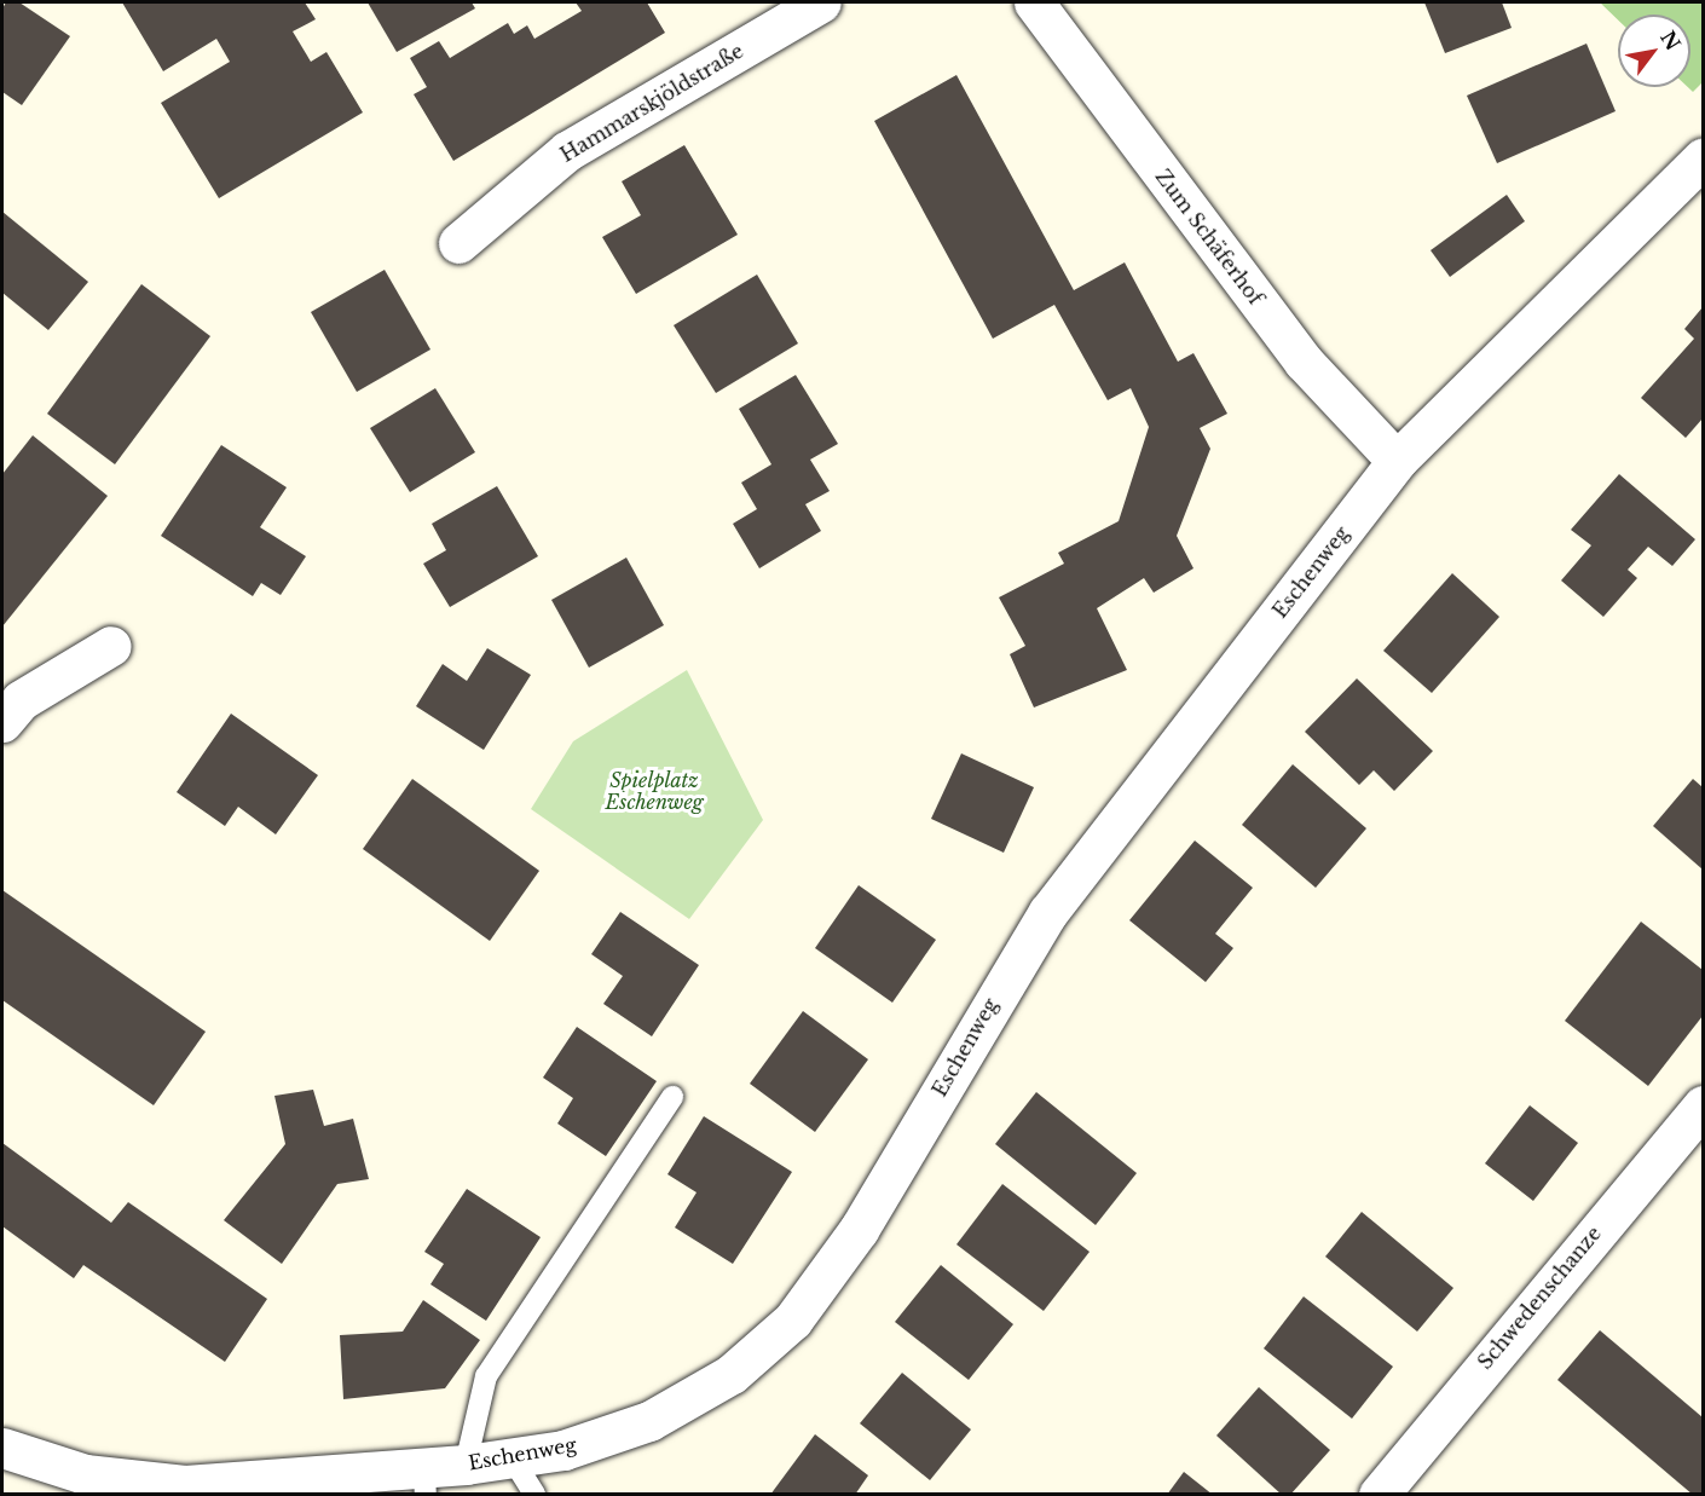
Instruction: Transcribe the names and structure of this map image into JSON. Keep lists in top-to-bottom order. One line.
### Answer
{"streets":{"street":["Hammarskjöldstraße","Zum Schäferhof","Eschenweg","Schwedenschanze"]},"crossings":[["Zum Schäferhof","Eschenweg"]],"parks":["Spielplatz Eschenweg"],"north":"top right"}
